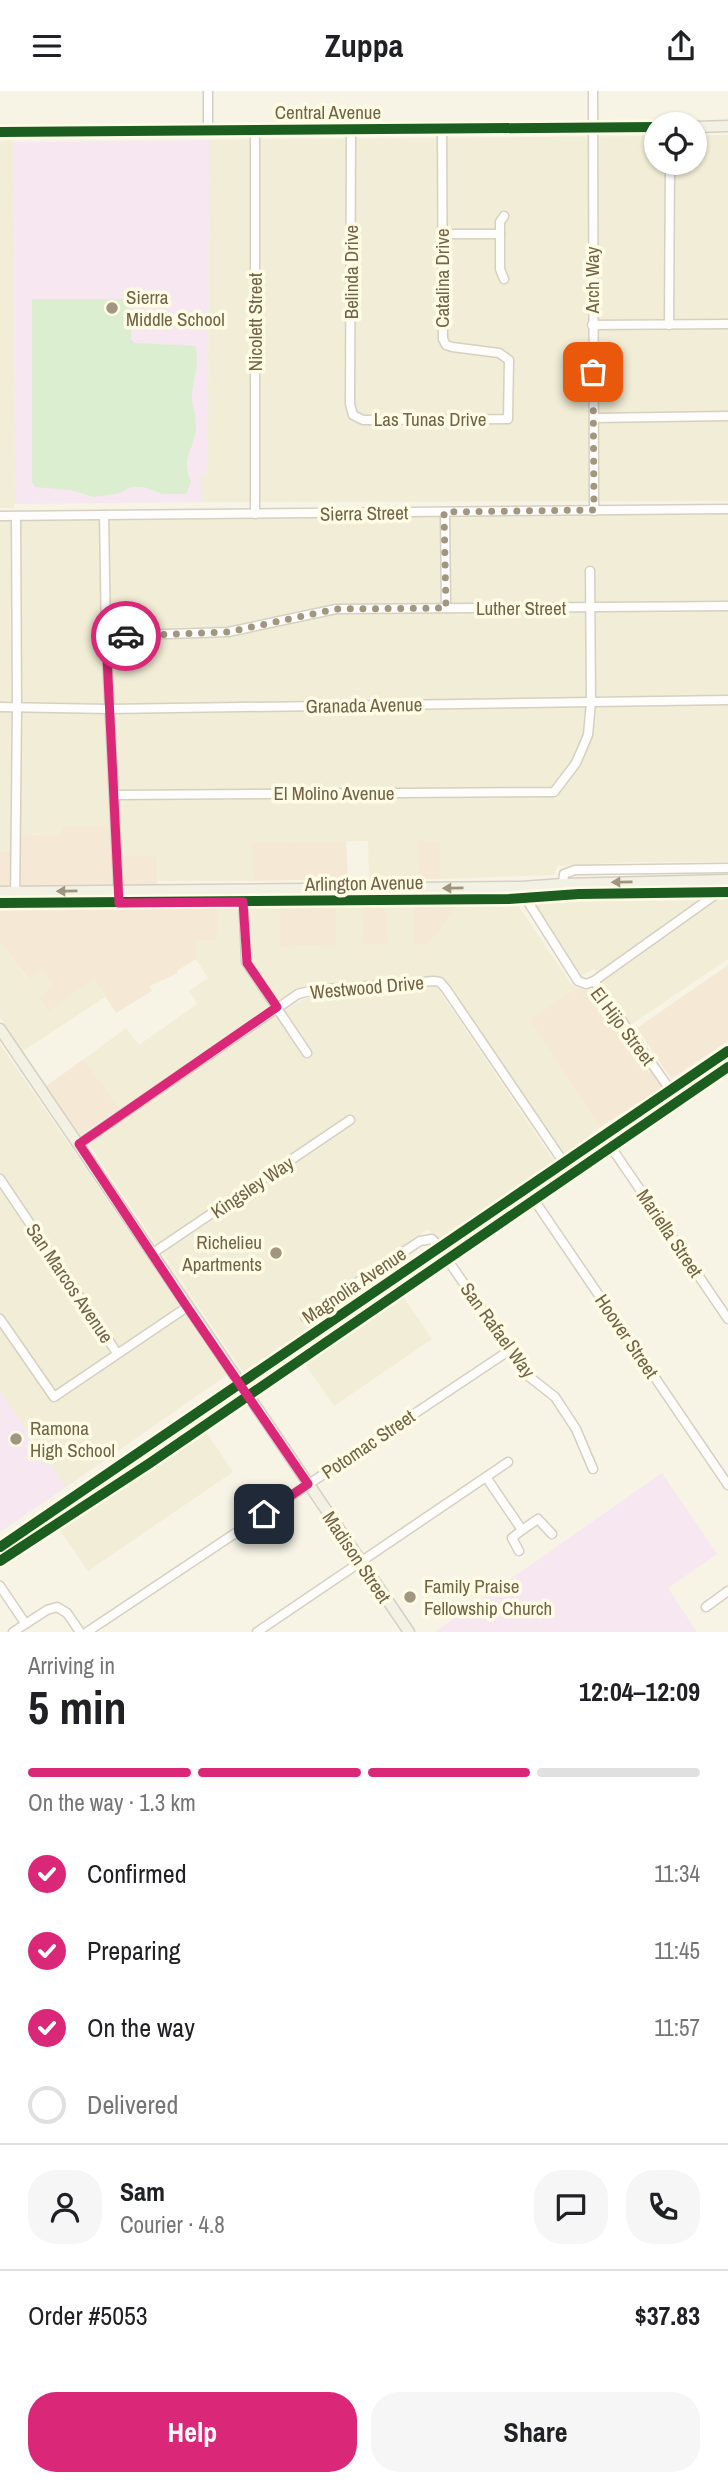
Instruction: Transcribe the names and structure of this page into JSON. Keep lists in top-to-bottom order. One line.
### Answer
{"streets":{"main road":["Central Avenue","Arlington Avenue","Magnolia Avenue","Madison Street"],"street":["Belinda Drive","Catalina Drive","Arch Way","Nicolett Street","Las Tunas Drive","Sierra Street","Luther Street","Granada Avenue","El Molino Avenue","Westwood Drive","El Hijo Street","Kingsley Way","Mariella Street","San Marcos Avenue","San Rafael Way","Hoover Street","Potomac Street"]},"crossings":[["Central Avenue","Belinda Drive"],["Central Avenue","Catalina Drive"],["Central Avenue","Arch Way"],["Central Avenue","Nicolett Street"],["Belinda Drive","Las Tunas Drive"],["Catalina Drive","Las Tunas Drive"],["Arch Way","Sierra Street"],["Nicolett Street","Sierra Street"],["Granada Avenue","El Molino Avenue"],["Arlington Avenue","El Hijo Street"],["Westwood Drive","Magnolia Avenue"],["Westwood Drive","Madison Street"],["El Hijo Street","Magnolia Avenue"],["Kingsley Way","Madison Street"],["Mariella Street","Magnolia Avenue"],["Magnolia Avenue","San Rafael Way"],["Magnolia Avenue","Hoover Street"],["Magnolia Avenue","Madison Street"],["San Rafael Way","Potomac Street"],["Potomac Street","Madison Street"]],"places":["Sierra Middle School","Richelieu Apartments","Ramona High School","Family Praise Fellowship Church"],"page":{"header":"Zuppa","heading":["5 min","Arriving in","12:04–12:09"],"panel":["Sam","Courier · 4.8","Order #5053","$37.83"],"bar":"On the way · 1.3 km","list":[["Confirmed","11:34"],["Preparing","11:45"],["On the way","11:57"],"Delivered"],"buttons":["Help","Share"]}}
